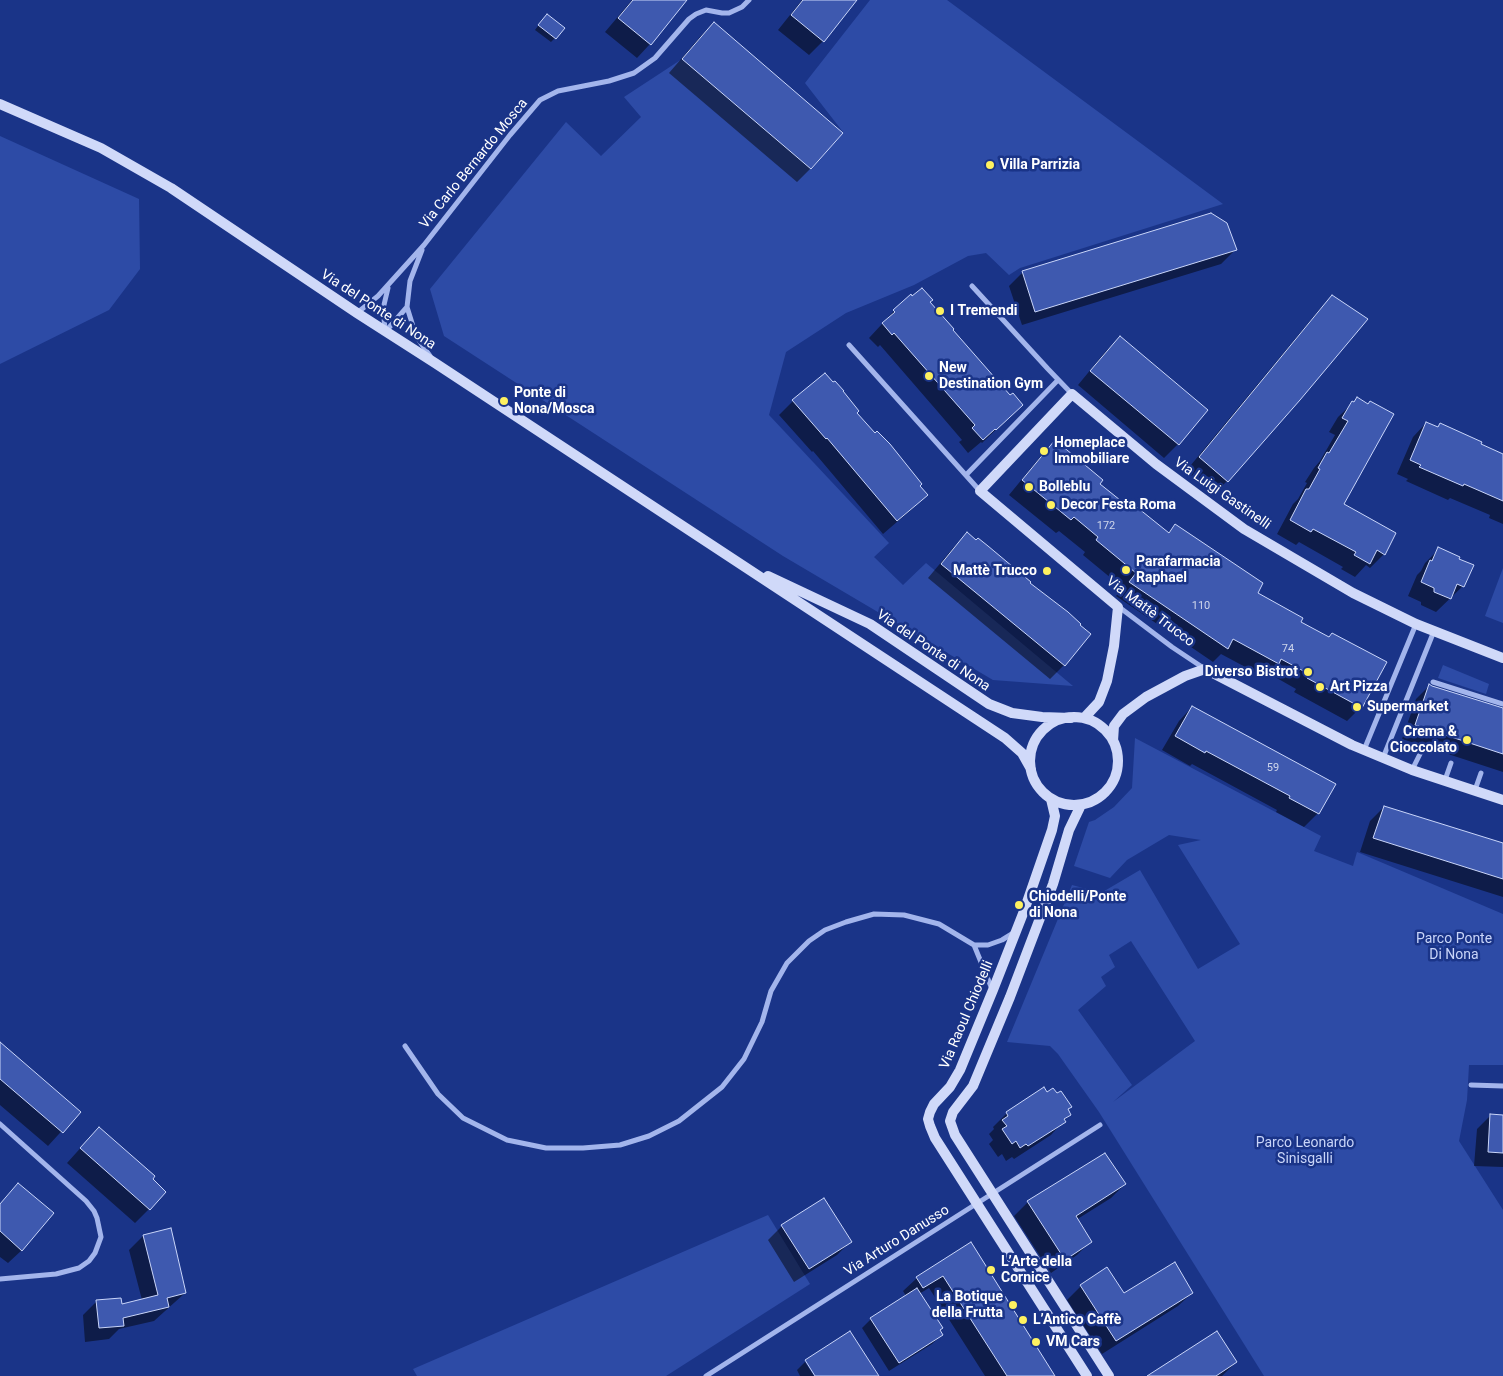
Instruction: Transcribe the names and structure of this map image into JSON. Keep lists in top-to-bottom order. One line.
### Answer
{"streets":{"main road":["Via del Ponte di Nona","Via Luigi Gastinelli","Via Mattè Trucco","Via Raoul Chiodelli"],"street":["Via Carlo Bernardo Mosca","Via Arturo Danusso"]},"crossings":[["Via Carlo Bernardo Mosca","Via del Ponte di Nona"],["Via del Ponte di Nona","Via Raoul Chiodelli"],["Via Raoul Chiodelli","Via Arturo Danusso"]],"parks":["Parco Ponte Di Nona","Parco Leonardo Sinisgalli"],"places":["Villa Parrizia","I Tremendi","New Destination Gym","Ponte di Nona/Mosca","Homeplace Immobiliare","Bolleblu","Decor Festa Roma","Parafarmacia Raphael","Mattè Trucco","Diverso Bistrot","Art Pizza","Supermarket","Crema & Cioccolato","Chiodelli/Ponte di Nona","L’Arte della Cornice","La Botique della Frutta","L’Antico Caffè","VM Cars"],"house_numbers":["172","110","74","59"]}
